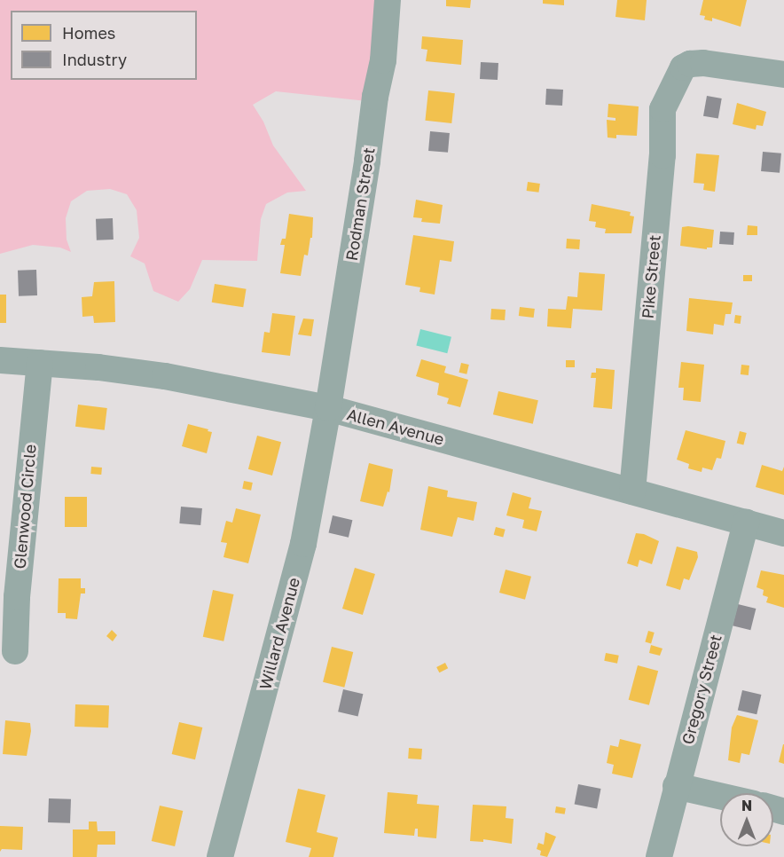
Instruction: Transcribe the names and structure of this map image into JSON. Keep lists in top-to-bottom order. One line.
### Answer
{"streets":{"street":["Rodman Street","Pike Street","Allen Avenue","Glenwood Circle","Willard Avenue","Gregory Street"]},"crossings":[["Rodman Street","Allen Avenue"],["Rodman Street","Willard Avenue"],["Pike Street","Allen Avenue"],["Allen Avenue","Glenwood Circle"],["Allen Avenue","Willard Avenue"],["Allen Avenue","Gregory Street"]],"legend":["Homes","Industry"],"north":"top"}
